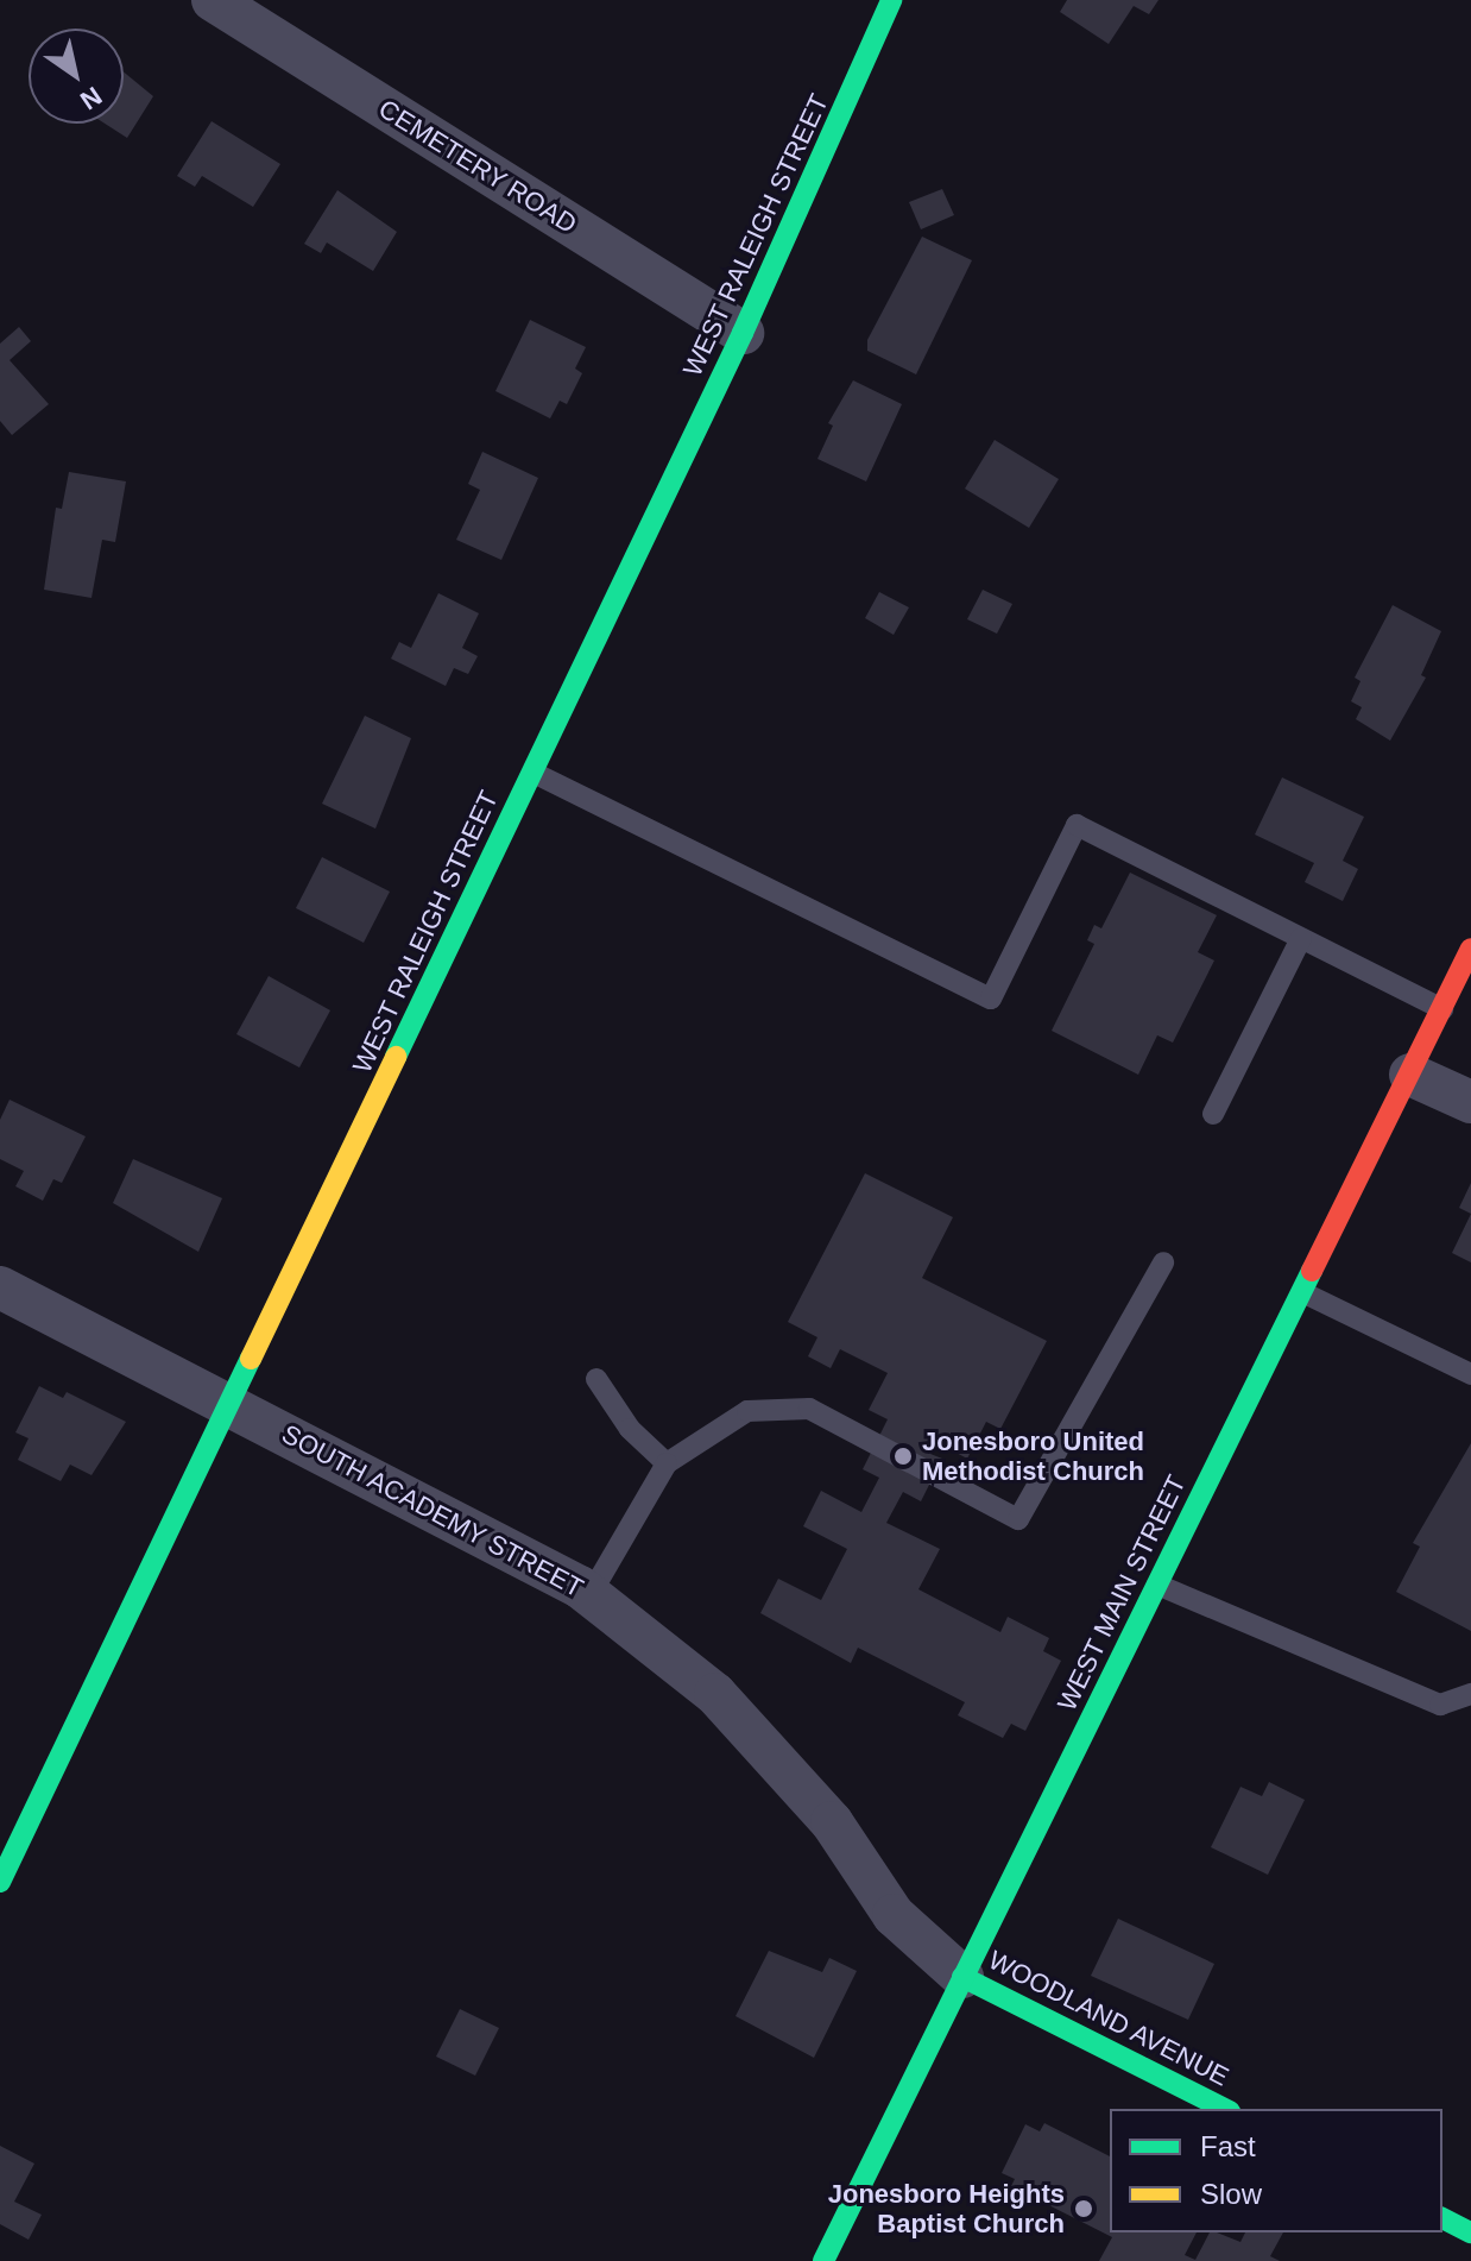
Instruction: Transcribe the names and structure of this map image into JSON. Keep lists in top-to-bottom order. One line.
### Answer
{"streets":{"street":["CEMETERY ROAD","WEST RALEIGH STREET","SOUTH ACADEMY STREET","WEST MAIN STREET","WOODLAND AVENUE"]},"crossings":[["CEMETERY ROAD","WEST RALEIGH STREET"],["WEST RALEIGH STREET","SOUTH ACADEMY STREET"],["SOUTH ACADEMY STREET","WEST MAIN STREET"],["SOUTH ACADEMY STREET","WOODLAND AVENUE"],["WEST MAIN STREET","WOODLAND AVENUE"]],"places":["Jonesboro United Methodist Church","Jonesboro Heights Baptist Church"],"legend":["Fast","Slow"],"north":"bottom right"}
